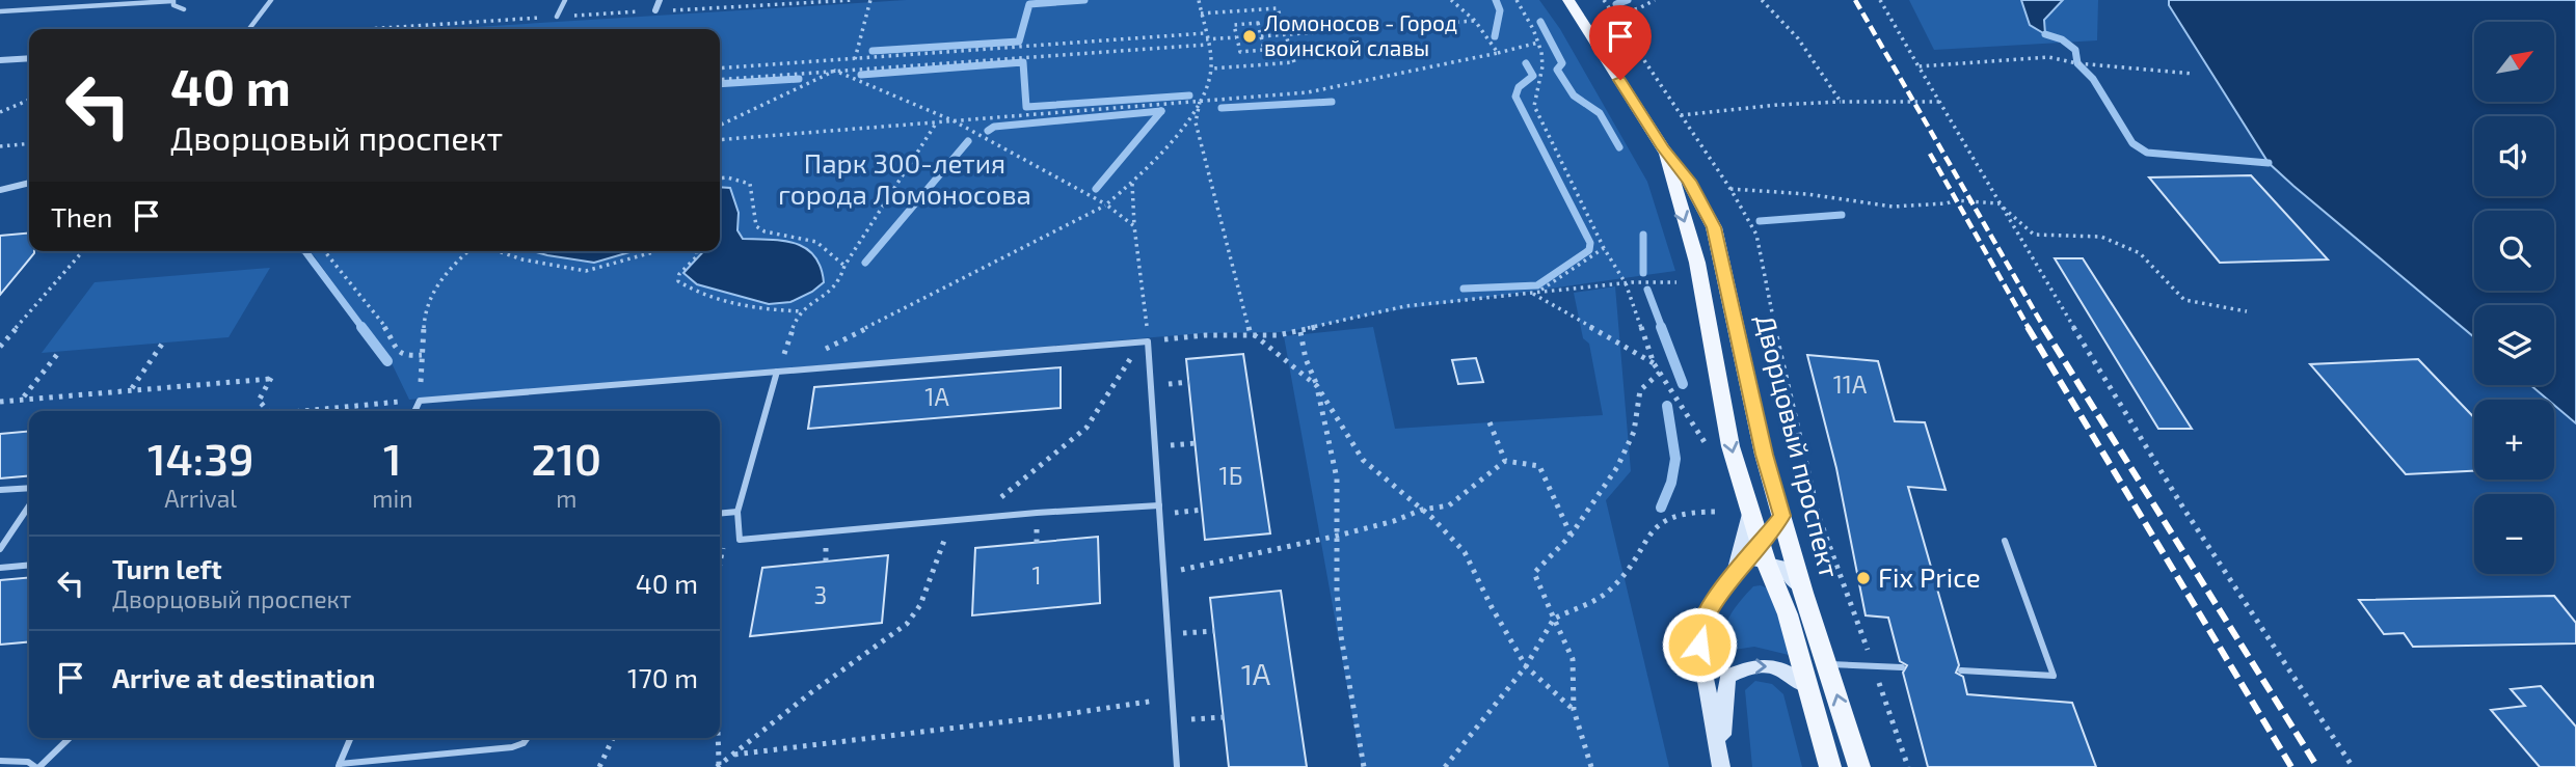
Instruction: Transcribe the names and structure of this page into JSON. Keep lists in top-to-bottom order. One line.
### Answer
{"streets":{"main road":["Дворцовый проспект"]},"parks":["Парк 300-летия города Ломоносова"],"places":["Ломоносов - Город воинской славы","Fix Price"],"house_numbers":["11А","1А","1Б","1","3","1А"],"north":"top right","page":{"map_buttons":["+","−"],"turn":["40 m","Дворцовый проспект"],"then":"Then","eta":["14:39","Arrival","1","min","210","m"],"list":[{"name":"Turn left","note":"Дворцовый проспект","value":"40 m"},{"name":"Arrive at destination","value":"170 m"}]}}
